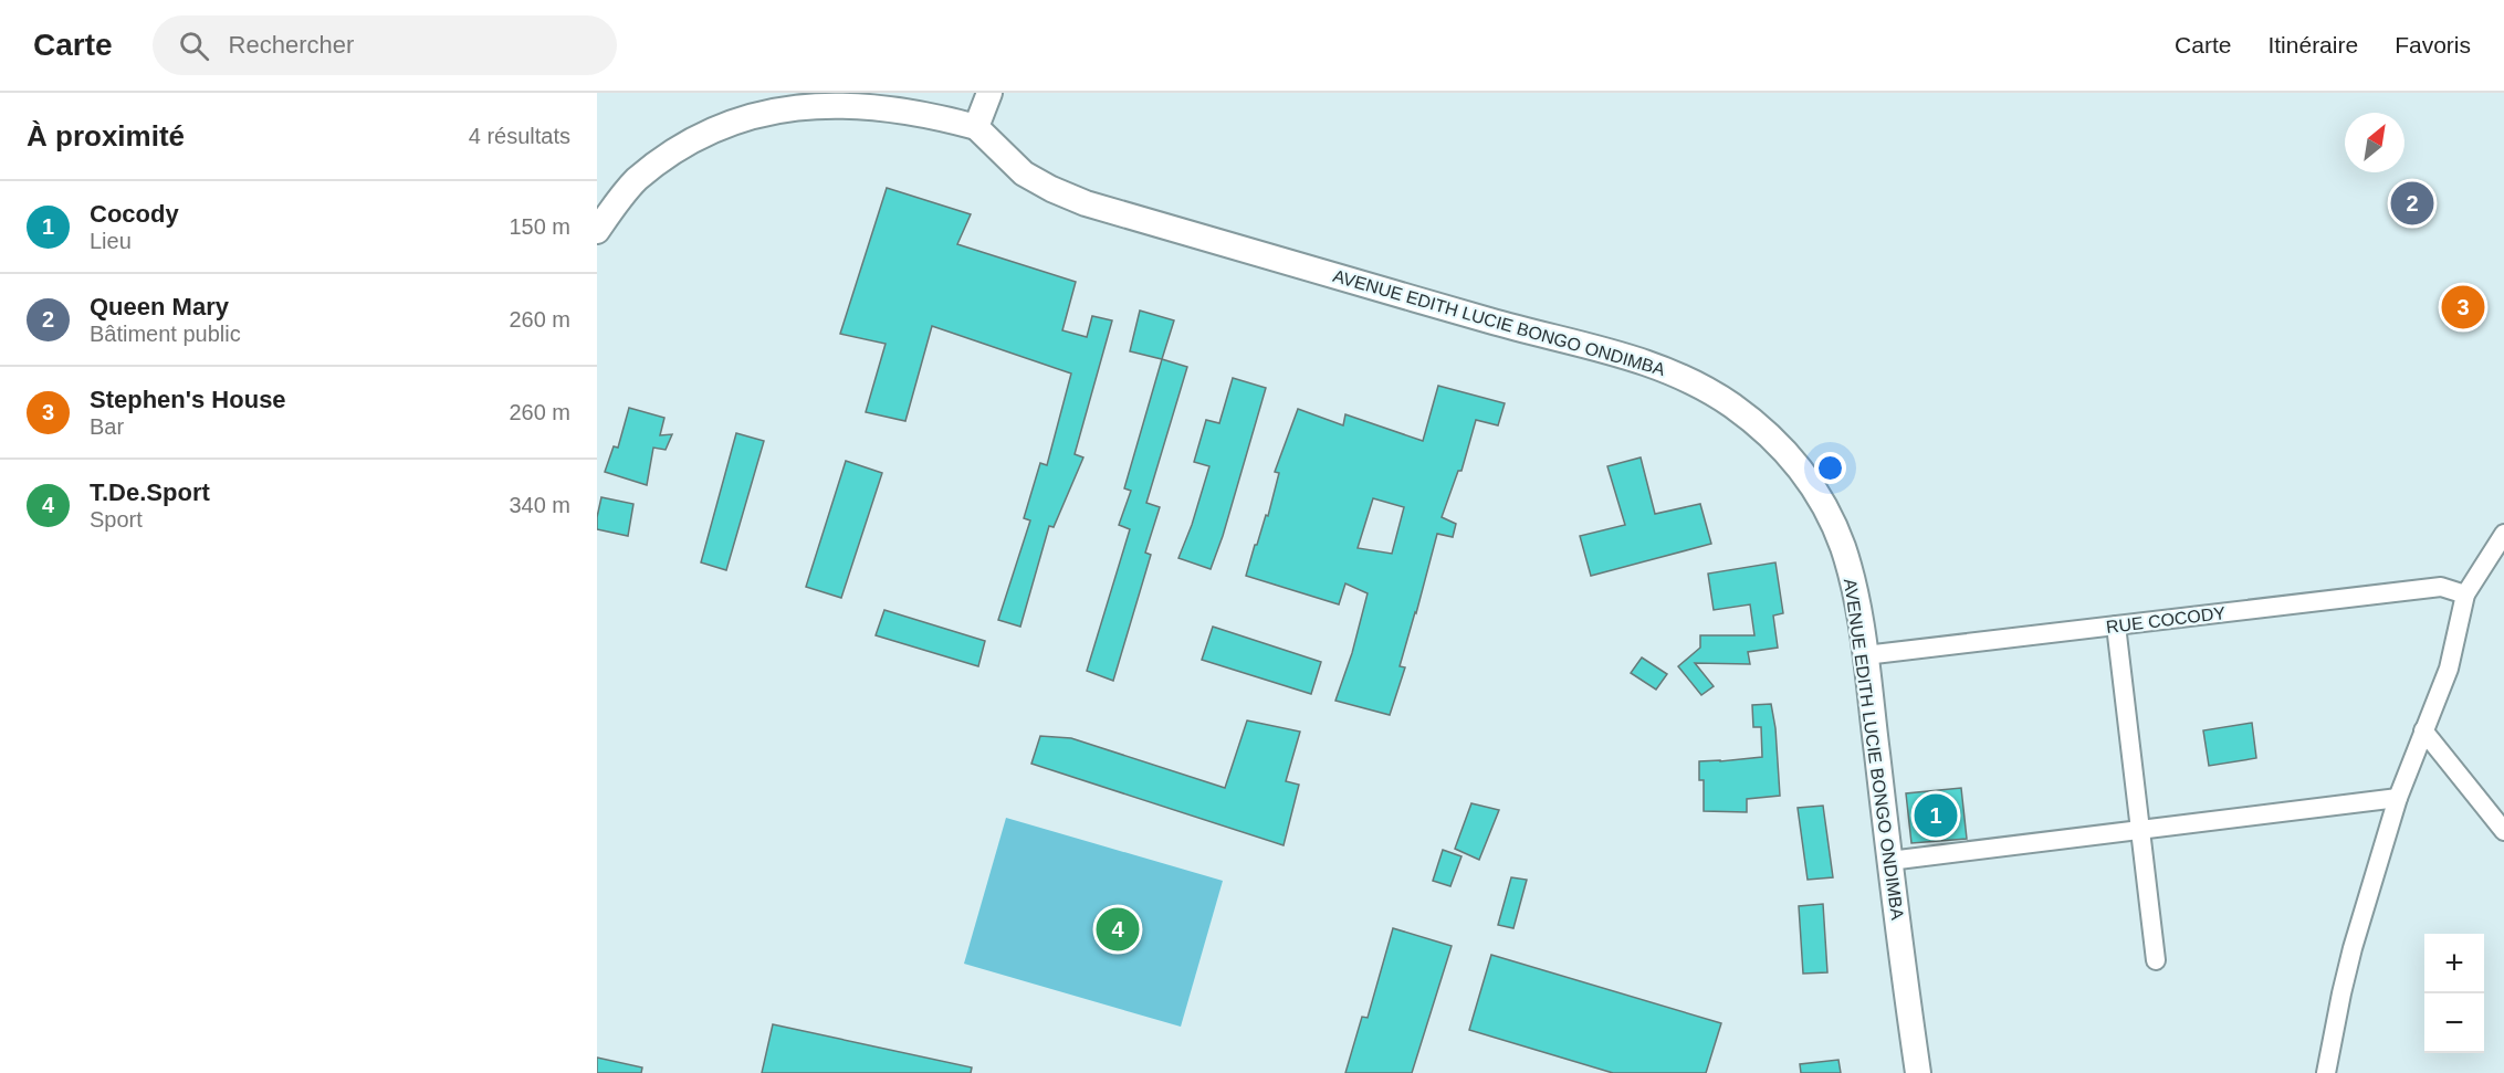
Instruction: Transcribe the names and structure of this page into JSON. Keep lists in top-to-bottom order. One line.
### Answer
{"streets":{"main road":["AVENUE EDITH LUCIE BONGO ONDIMBA"],"street":["RUE COCODY"]},"crossings":[["AVENUE EDITH LUCIE BONGO ONDIMBA","RUE COCODY"]],"north":"top right","page":{"header":"Carte","search":"Rechercher","nav":["Carte","Itinéraire","Favoris"],"heading":["À proximité","4 résultats"],"list":[{"mark":"1","name":"Cocody","note":"Lieu","value":"150 m"},{"mark":"2","name":"Queen Mary","note":"Bâtiment public","value":"260 m"},{"mark":"3","name":"Stephen's House","note":"Bar","value":"260 m"},{"mark":"4","name":"T.De.Sport","note":"Sport","value":"340 m"}],"pins":["2","3","1","4"],"map_buttons":["+","−"]}}
